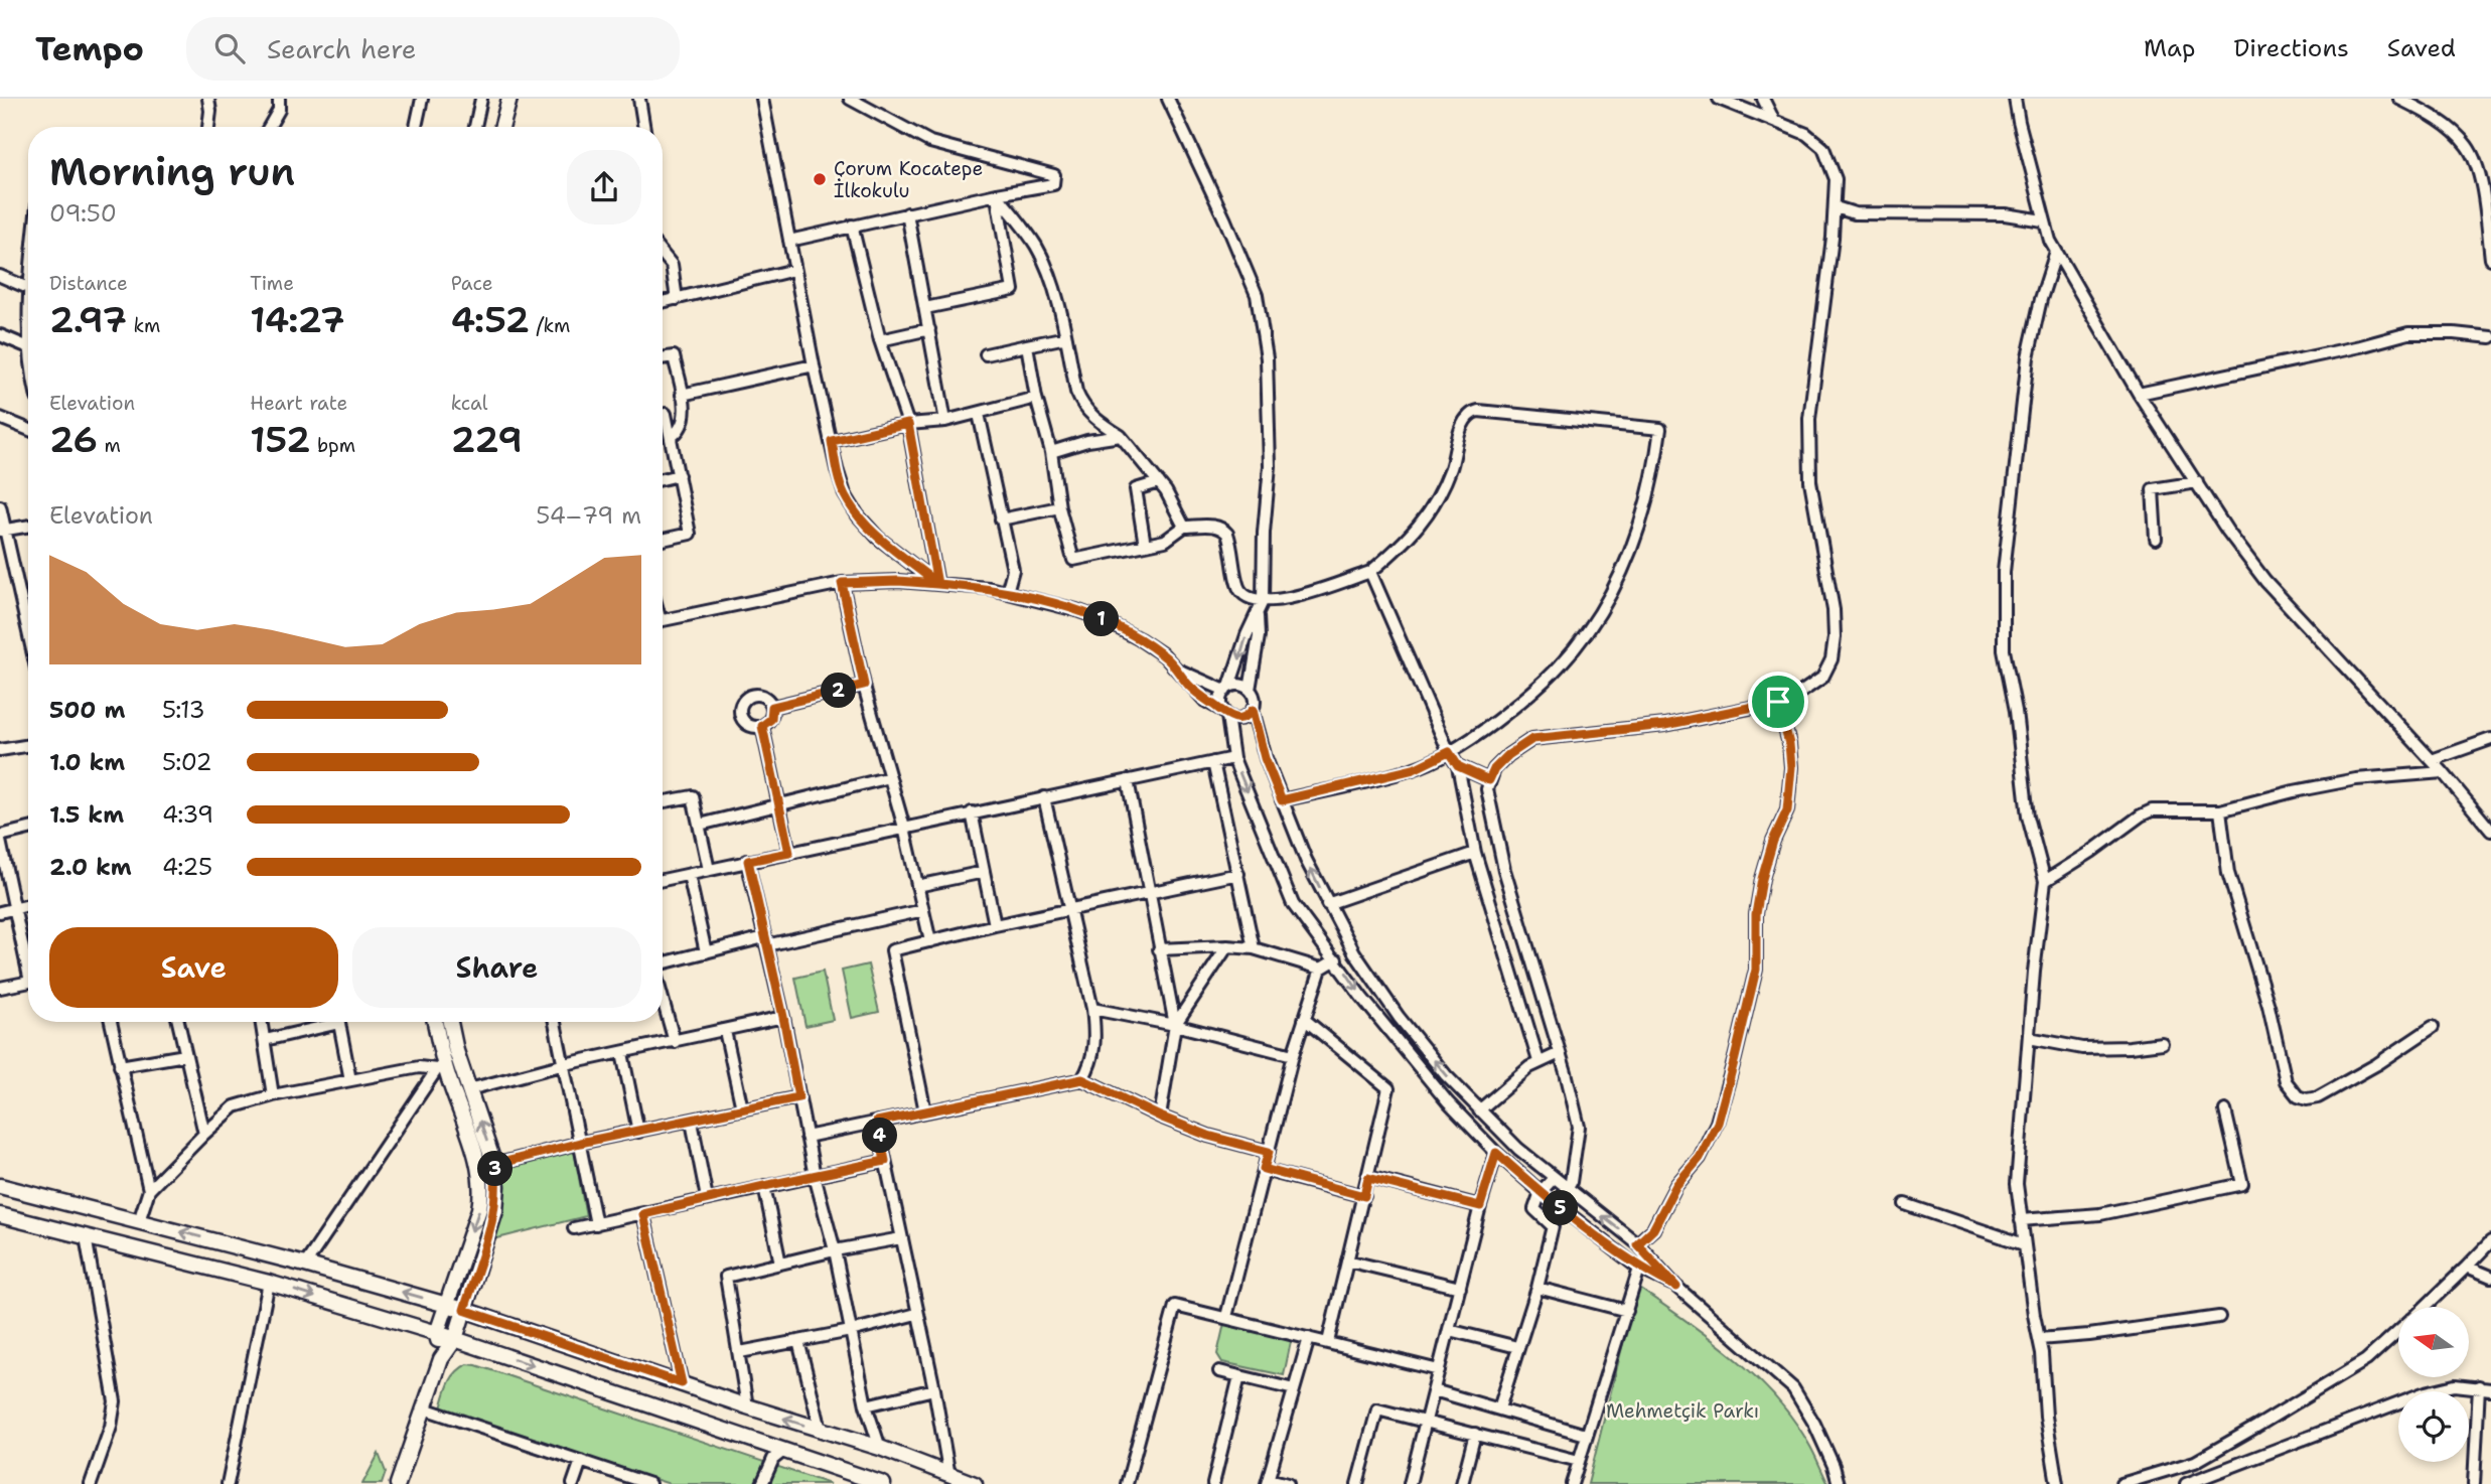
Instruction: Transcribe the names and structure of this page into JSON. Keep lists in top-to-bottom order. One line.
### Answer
{"parks":["Mehmetçik Parkı"],"places":["Çorum Kocatepe İlkokulu"],"north":"left","page":{"header":"Tempo","search":"Search here","nav":["Map","Directions","Saved"],"heading":["Morning run","09:50"],"stats":[["Distance","2.97 km"],["Time","14:27"],["Pace","4:52 /km"],["Elevation","26 m"],["Heart rate","152 bpm"],["kcal","229"]],"chart":["Elevation","54–79 m"],"pins":["1","2","4","3","5"],"list":[{"name":"500 m","note":"5:13"},{"name":"1.0 km","note":"5:02"},{"name":"1.5 km","note":"4:39"},{"name":"2.0 km","note":"4:25"}],"buttons":["Save","Share"]}}
